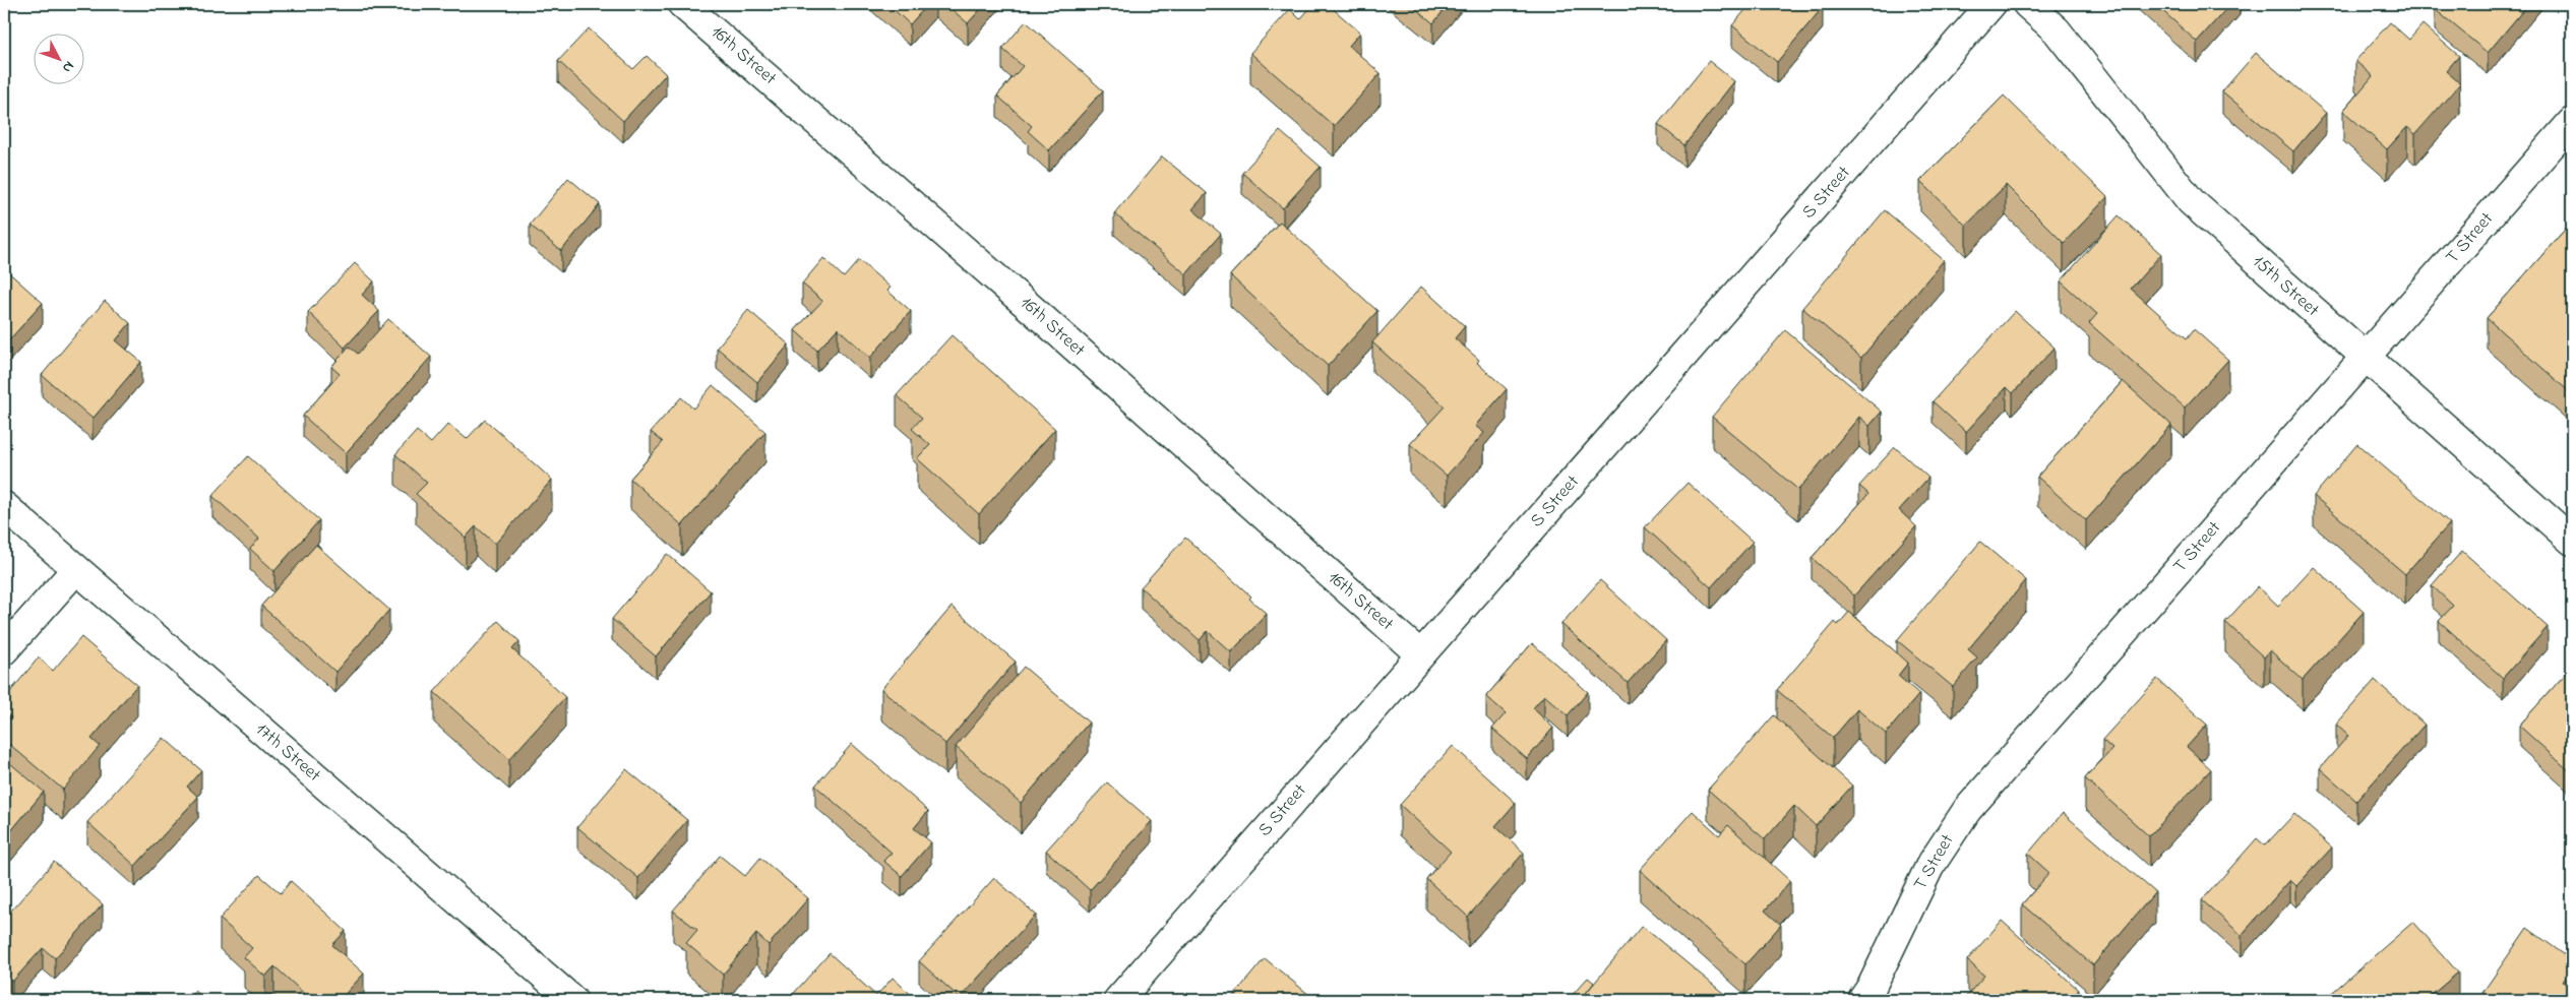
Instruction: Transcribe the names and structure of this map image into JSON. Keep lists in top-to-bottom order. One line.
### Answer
{"streets":{"street":["16th Street","S Street","T Street","15th Street","17th Street"]},"crossings":[["16th Street","S Street"],["T Street","15th Street"]],"north":"bottom right"}
